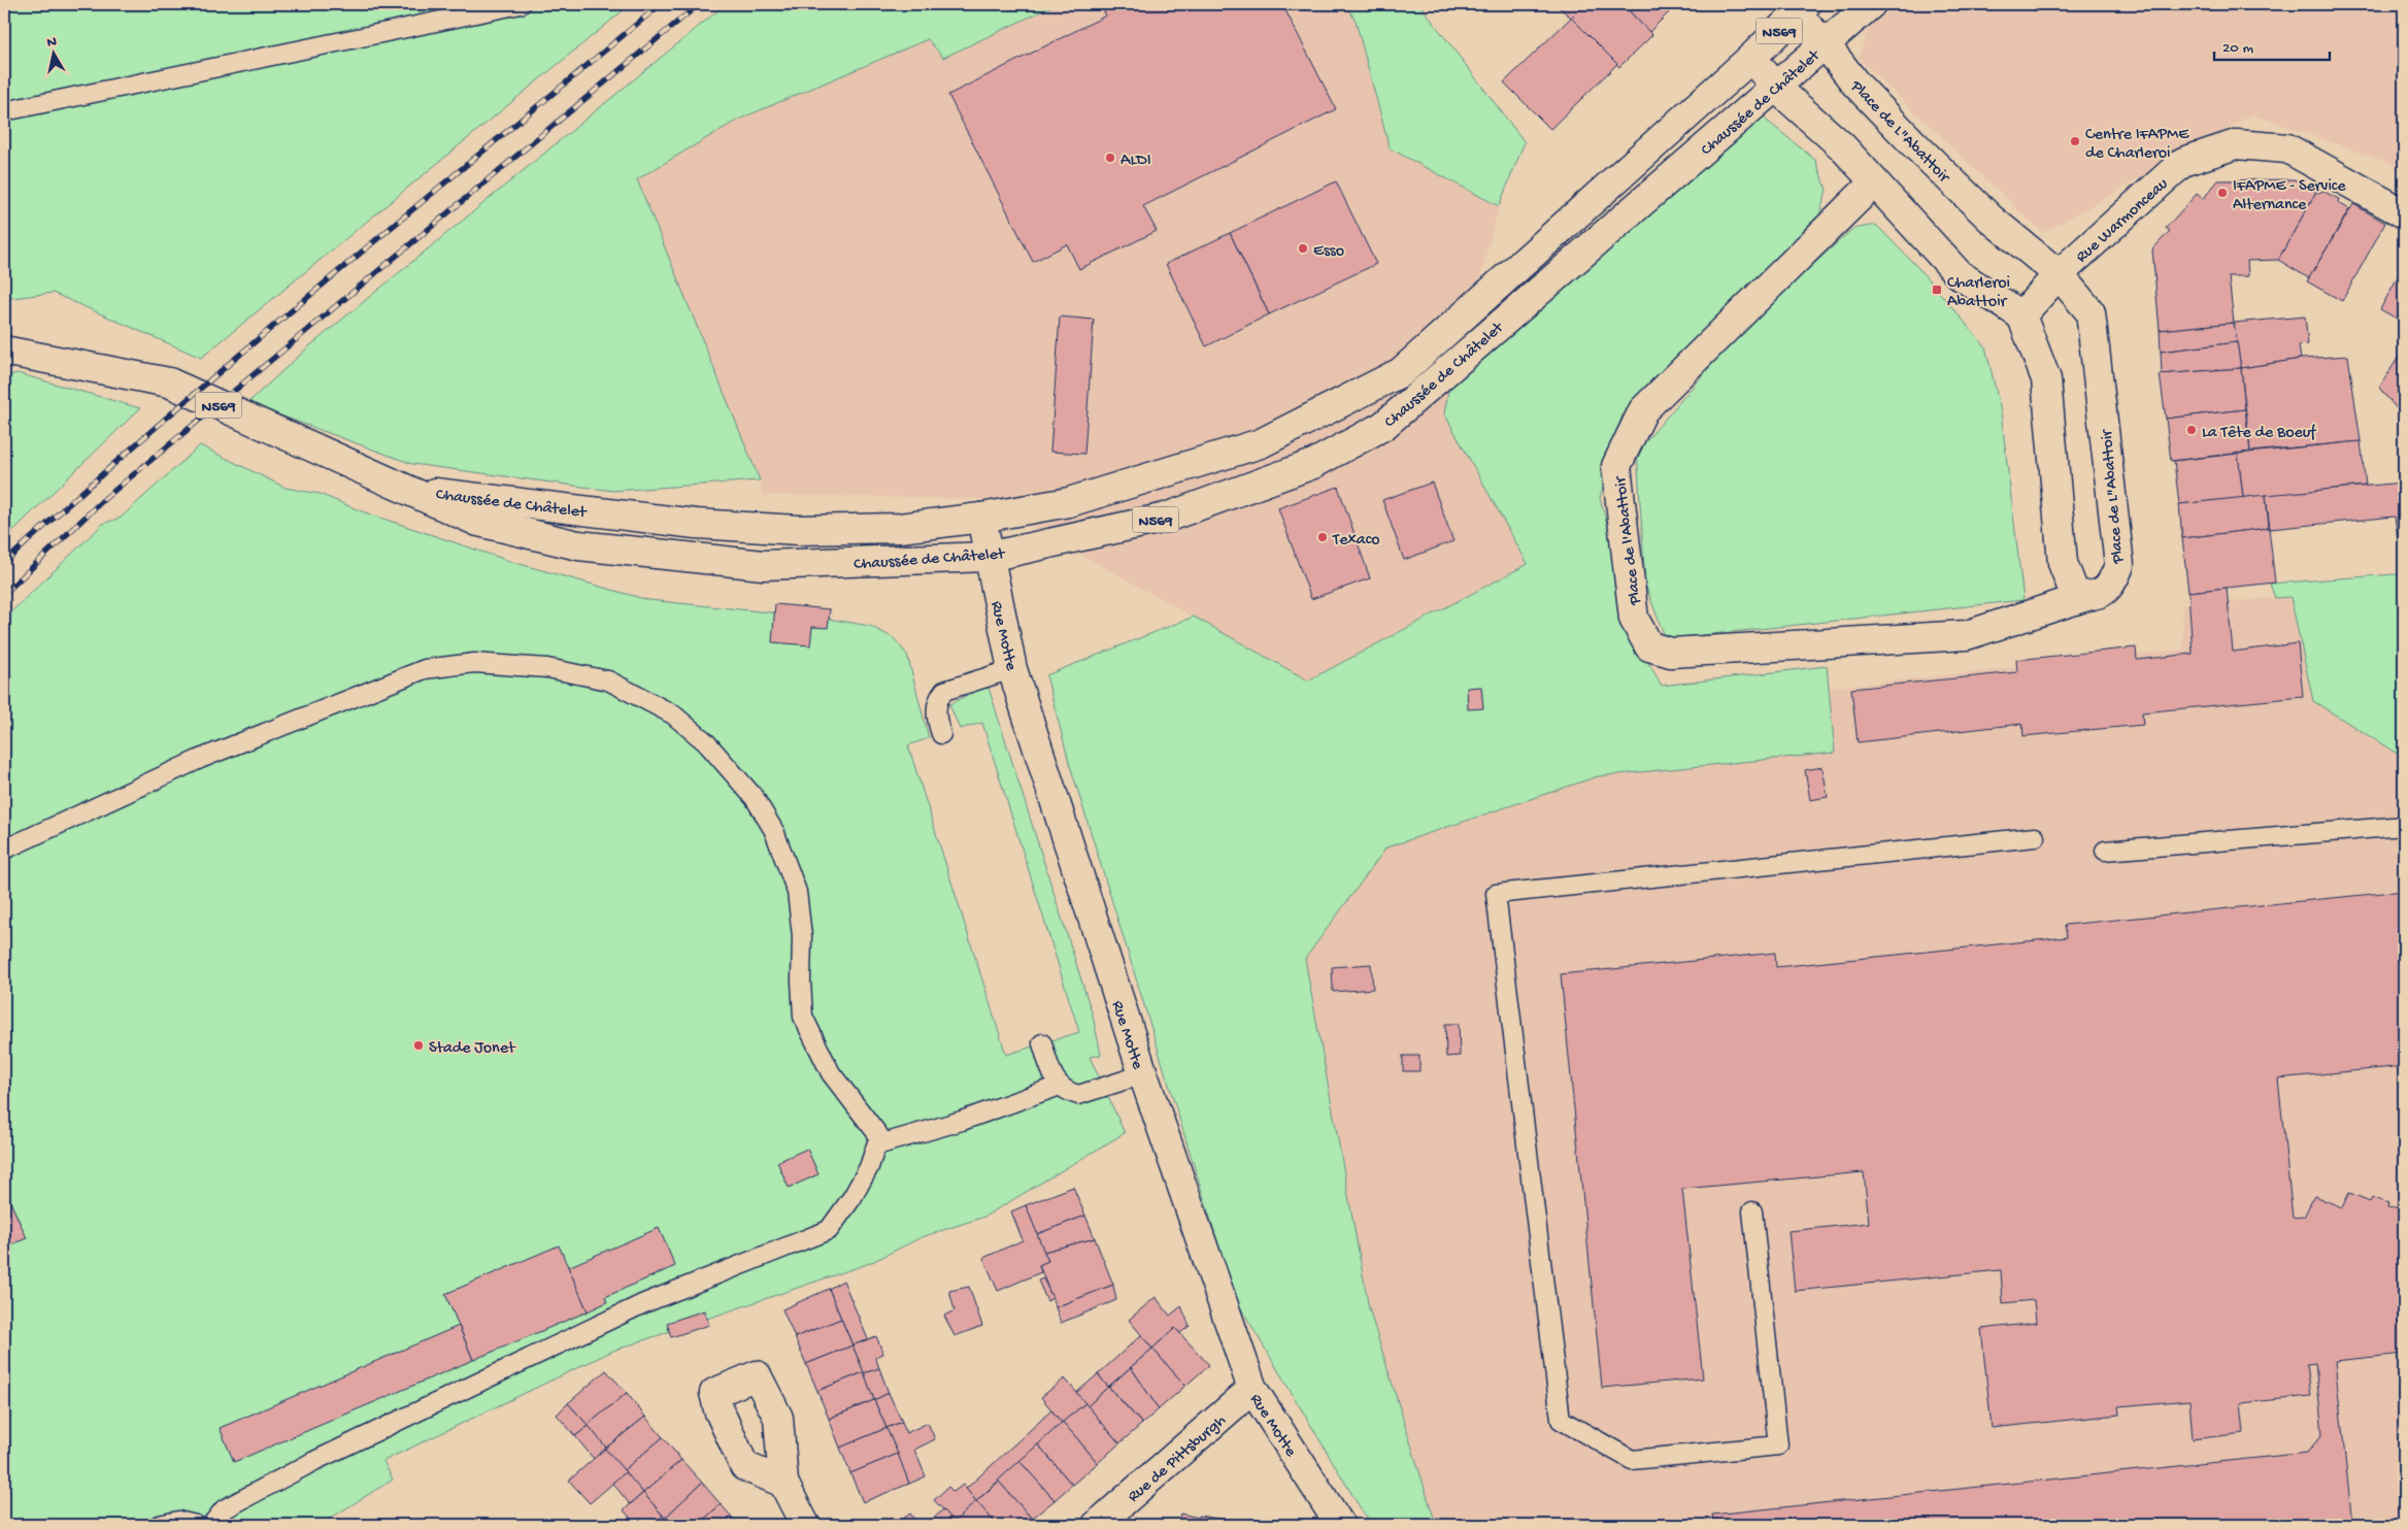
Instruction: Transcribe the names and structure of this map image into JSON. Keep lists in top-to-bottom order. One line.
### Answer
{"streets":{"street":["N569","Chaussée de Châtelet","Place de L\"Abattoir","Rue Warmonceau","Place de l'Abattoir","Rue Motte","Rue de Pittsburgh"]},"crossings":[["Chaussée de Châtelet","Place de L\"Abattoir"],["Chaussée de Châtelet","Rue Motte"],["Place de L\"Abattoir","Rue Warmonceau"],["Place de L\"Abattoir","Place de l'Abattoir"],["Rue Motte","Rue de Pittsburgh"]],"places":{"other":["Centre IFAPME de Charleroi","ALDI","IFAPME - Service Alternance","Esso","La Tête de Boeuf","Texaco","Stade Jonet"],"transit":["Charleroi Abattoir"]},"scale_bar":"20 m","north":"top"}
